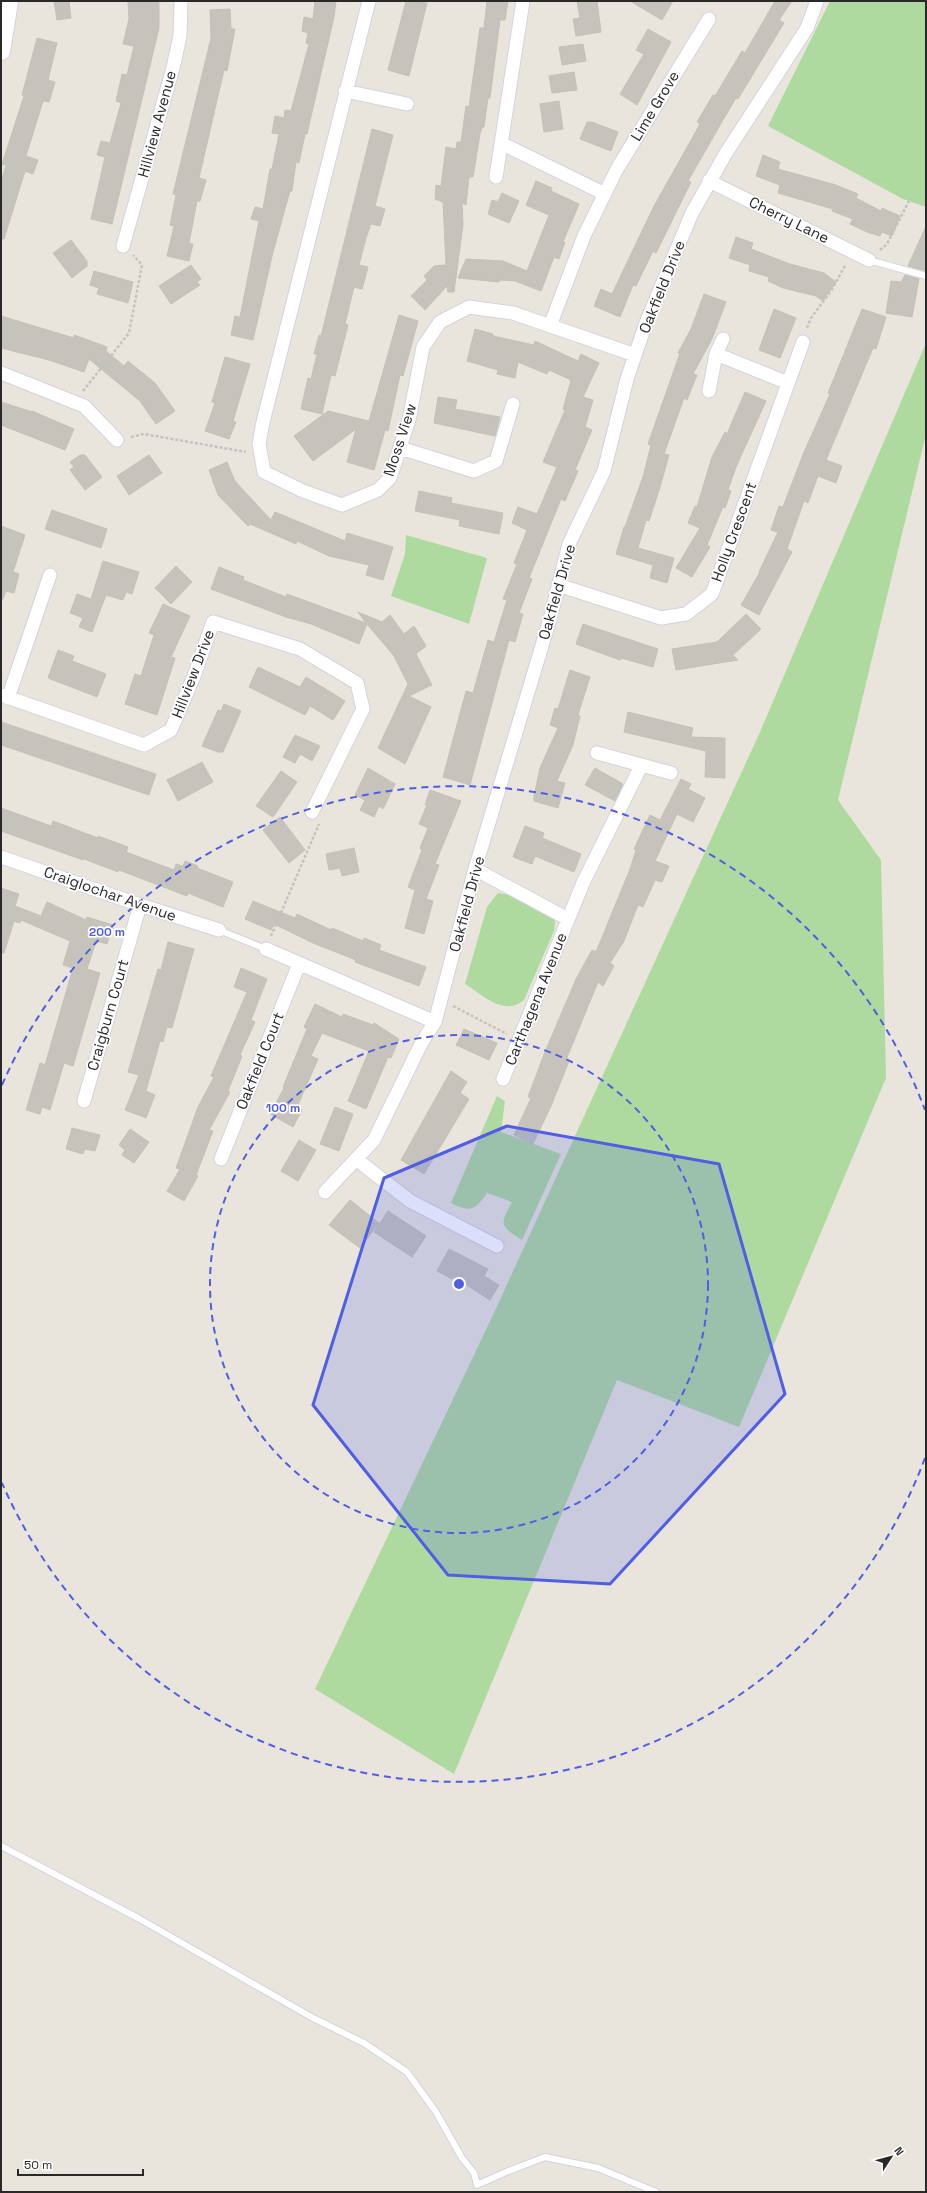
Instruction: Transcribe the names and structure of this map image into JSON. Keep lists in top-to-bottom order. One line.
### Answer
{"streets":{"street":["Lime Grove","Hillview Avenue","Cherry Lane","Oakfield Drive","Moss View","Holly Crescent","Hillview Drive","Craiglochar Avenue","Carthagena Avenue","Craigburn Court","Oakfield Court"]},"crossings":[["Lime Grove","Moss View"],["Cherry Lane","Oakfield Drive"],["Oakfield Drive","Moss View"],["Oakfield Drive","Holly Crescent"],["Oakfield Drive","Carthagena Avenue"],["Craiglochar Avenue","Craigburn Court"]],"scale_bar":"50 m","north":"top right","rings":["200 m","100 m"]}
